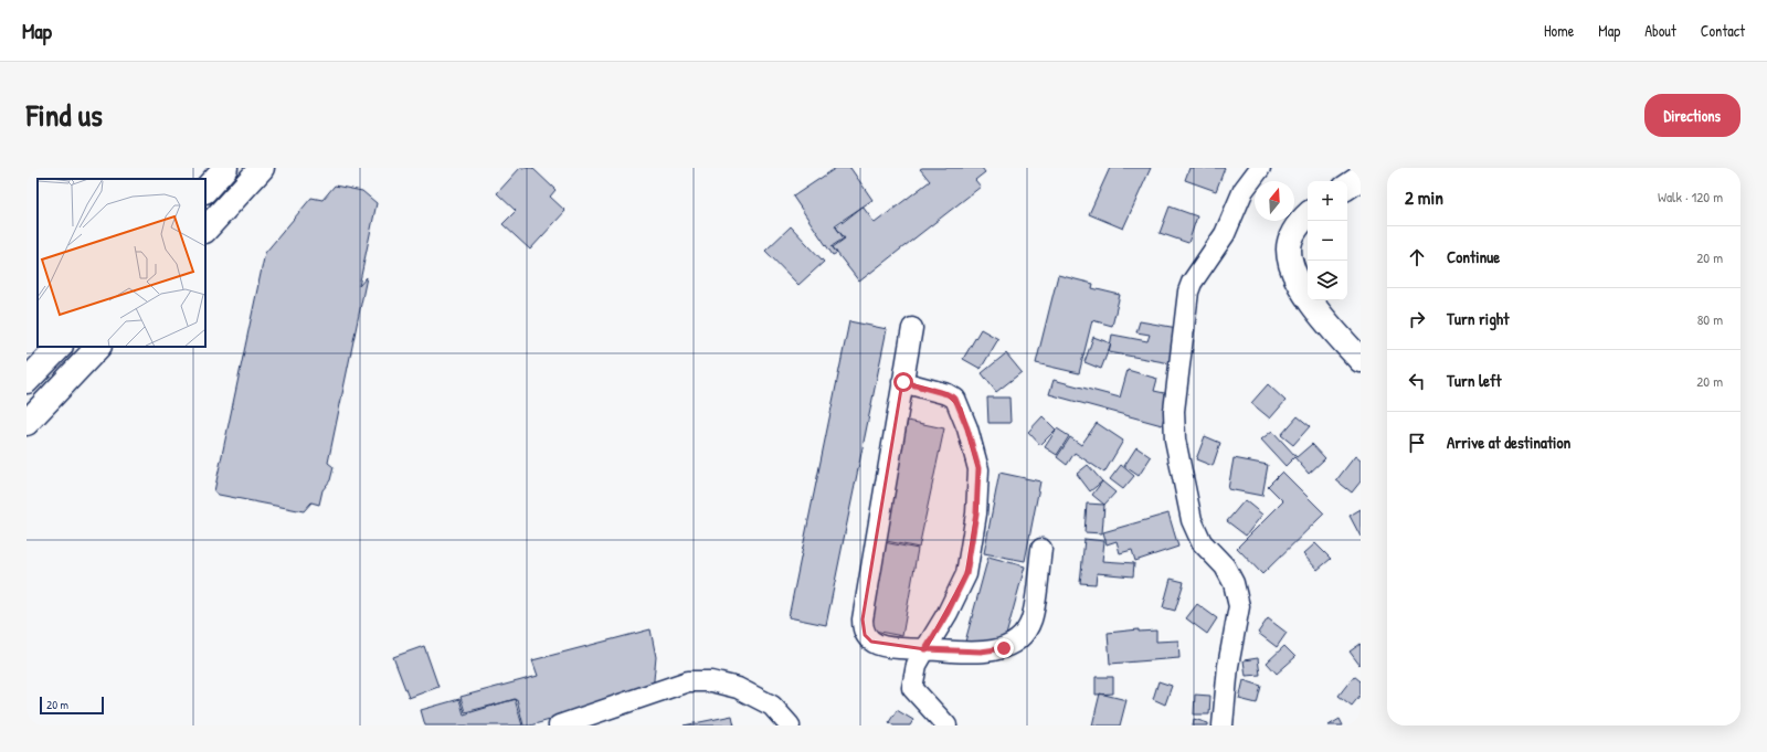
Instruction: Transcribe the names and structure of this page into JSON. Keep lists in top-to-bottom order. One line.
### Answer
{"scale_bar":"20 m","north":"top","page":{"header":"Map","nav":["Home","Map","About","Contact"],"title":"Find us","buttons":"Directions","heading":["2 min","Walk · 120 m"],"map_buttons":["+","−"],"list":[["Continue","20 m"],["Turn right","80 m"],["Turn left","20 m"],"Arrive at destination"],"scale":"20 m"}}
